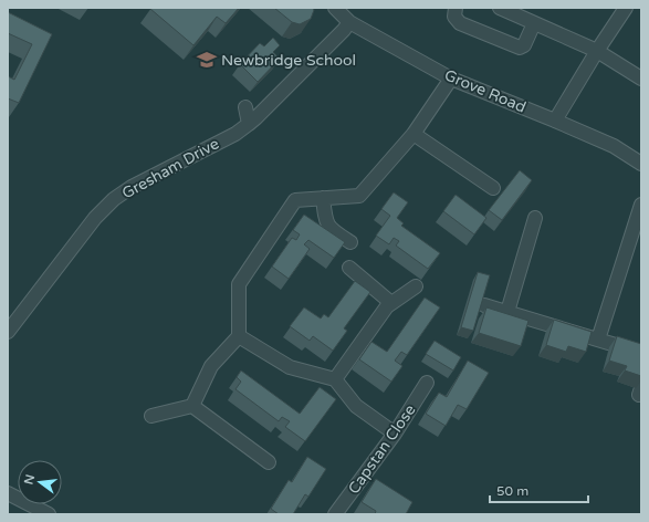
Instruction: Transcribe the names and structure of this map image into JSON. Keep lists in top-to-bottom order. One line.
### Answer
{"streets":{"street":["Grove Road","Gresham Drive","Capstan Close"]},"crossings":[["Grove Road","Gresham Drive"]],"places":{"school or university":["Newbridge School"]},"scale_bar":"50 m","north":"left"}
